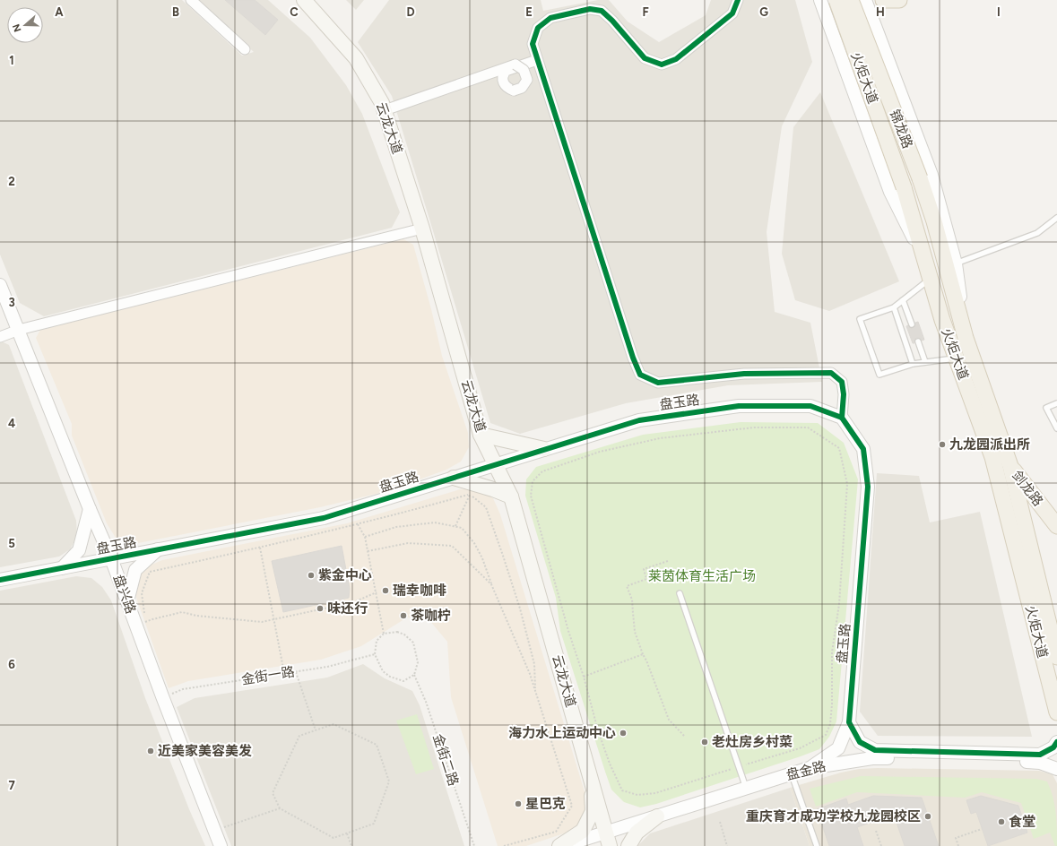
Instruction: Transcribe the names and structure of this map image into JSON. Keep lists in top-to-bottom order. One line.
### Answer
{"streets":{"main road":["火炬大道","云龙大道","锦龙路","剑龙路"],"street":["盘玉路","盘兴路","盘金路"],"path":["金街一路","金街二路"]},"crossings":[["火炬大道","锦龙路"],["火炬大道","剑龙路"],["云龙大道","盘玉路"],["云龙大道","盘金路"],["盘玉路","盘兴路"],["盘玉路","盘金路"],["盘兴路","金街一路"],["金街一路","金街二路"]],"parks":["莱茵体育生活广场"],"places":["九龙园派出所","紫金中心","瑞幸咖啡","味还行","茶咖柠","海力水上运动中心","老灶房乡村菜","近美家美容美发","星巴克","重庆育才成功学校九龙园校区","食堂"],"north":"left","grid":{"columns":["A","B","C","D","E","F","G","H","I"],"rows":["1","2","3","4","5","6","7"]}}
